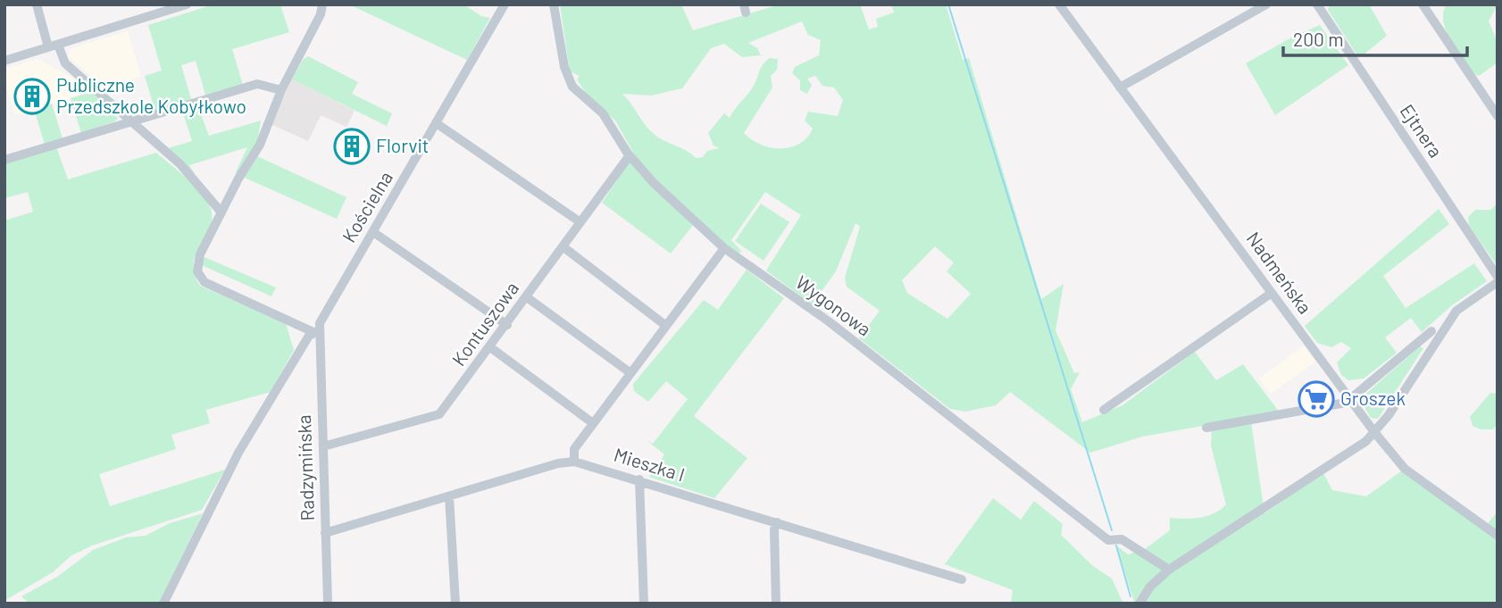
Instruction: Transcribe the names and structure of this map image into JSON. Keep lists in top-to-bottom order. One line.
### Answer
{"streets":{"street":["Ejtnera","Kościelna","Nadmeńska","Wygonowa","Kontuszowa","Mieszka I","Radzymińska"]},"crossings":[["Kościelna","Radzymińska"],["Wygonowa","Kontuszowa"],["Kontuszowa","Radzymińska"],["Mieszka I","Radzymińska"]],"places":{"building":["Publiczne Przedszkole Kobyłkowo","Florvit"],"supermarket":["Groszek"]},"scale_bar":"200 m"}
